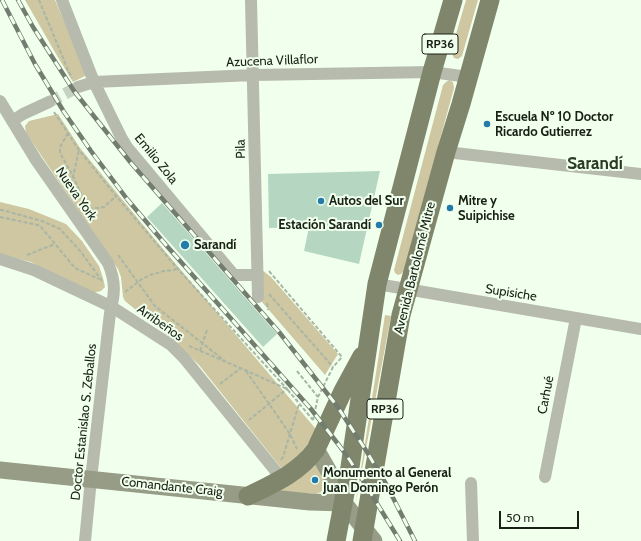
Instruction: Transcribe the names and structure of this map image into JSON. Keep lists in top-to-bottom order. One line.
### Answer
{"streets":{"main road":["RP36","Avenida Bartolomé Mitre","Comandante Craig"],"street":["Azucena Villaflor","Pila","Emilio Zola","Nueva York","Supisiche","Arribeños","Carhué","Doctor Estanislao S. Zeballos"]},"crossings":[["RP36","Azucena Villaflor"],["RP36","Supisiche"],["RP36","Comandante Craig"],["Azucena Villaflor","Pila"],["Azucena Villaflor","Emilio Zola"],["Azucena Villaflor","Avenida Bartolomé Mitre"],["Pila","Emilio Zola"],["Nueva York","Arribeños"],["Nueva York","Doctor Estanislao S. Zeballos"],["Avenida Bartolomé Mitre","Supisiche"],["Supisiche","Carhué"],["Arribeños","Doctor Estanislao S. Zeballos"],["Doctor Estanislao S. Zeballos","Comandante Craig"]],"districts":["Sarandí"],"places":["Escuela Nº 10 Doctor Ricardo Gutierrez","Autos del Sur","Mitre y Suipichise","Estación Sarandí","Sarandí","Monumento al General Juan Domingo Perón"],"scale_bar":"50 m"}
